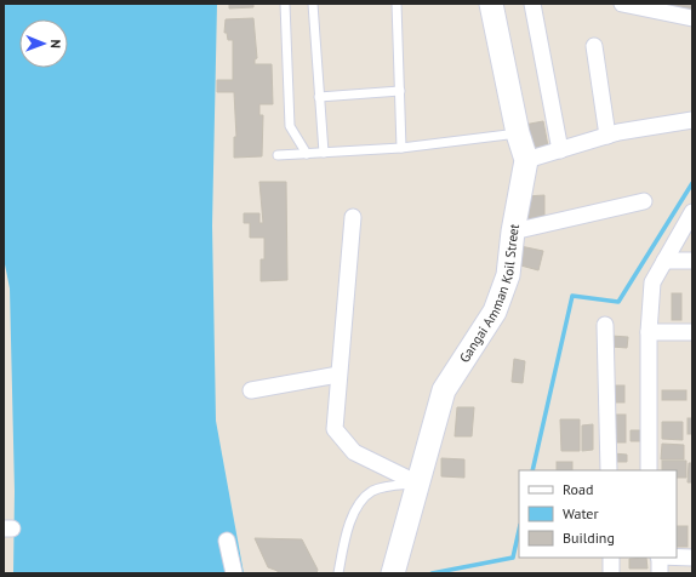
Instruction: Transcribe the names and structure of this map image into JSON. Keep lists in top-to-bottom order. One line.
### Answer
{"streets":{"street":["Gangai Amman Koil Street"]},"legend":["Road","Water","Building"],"north":"right"}
